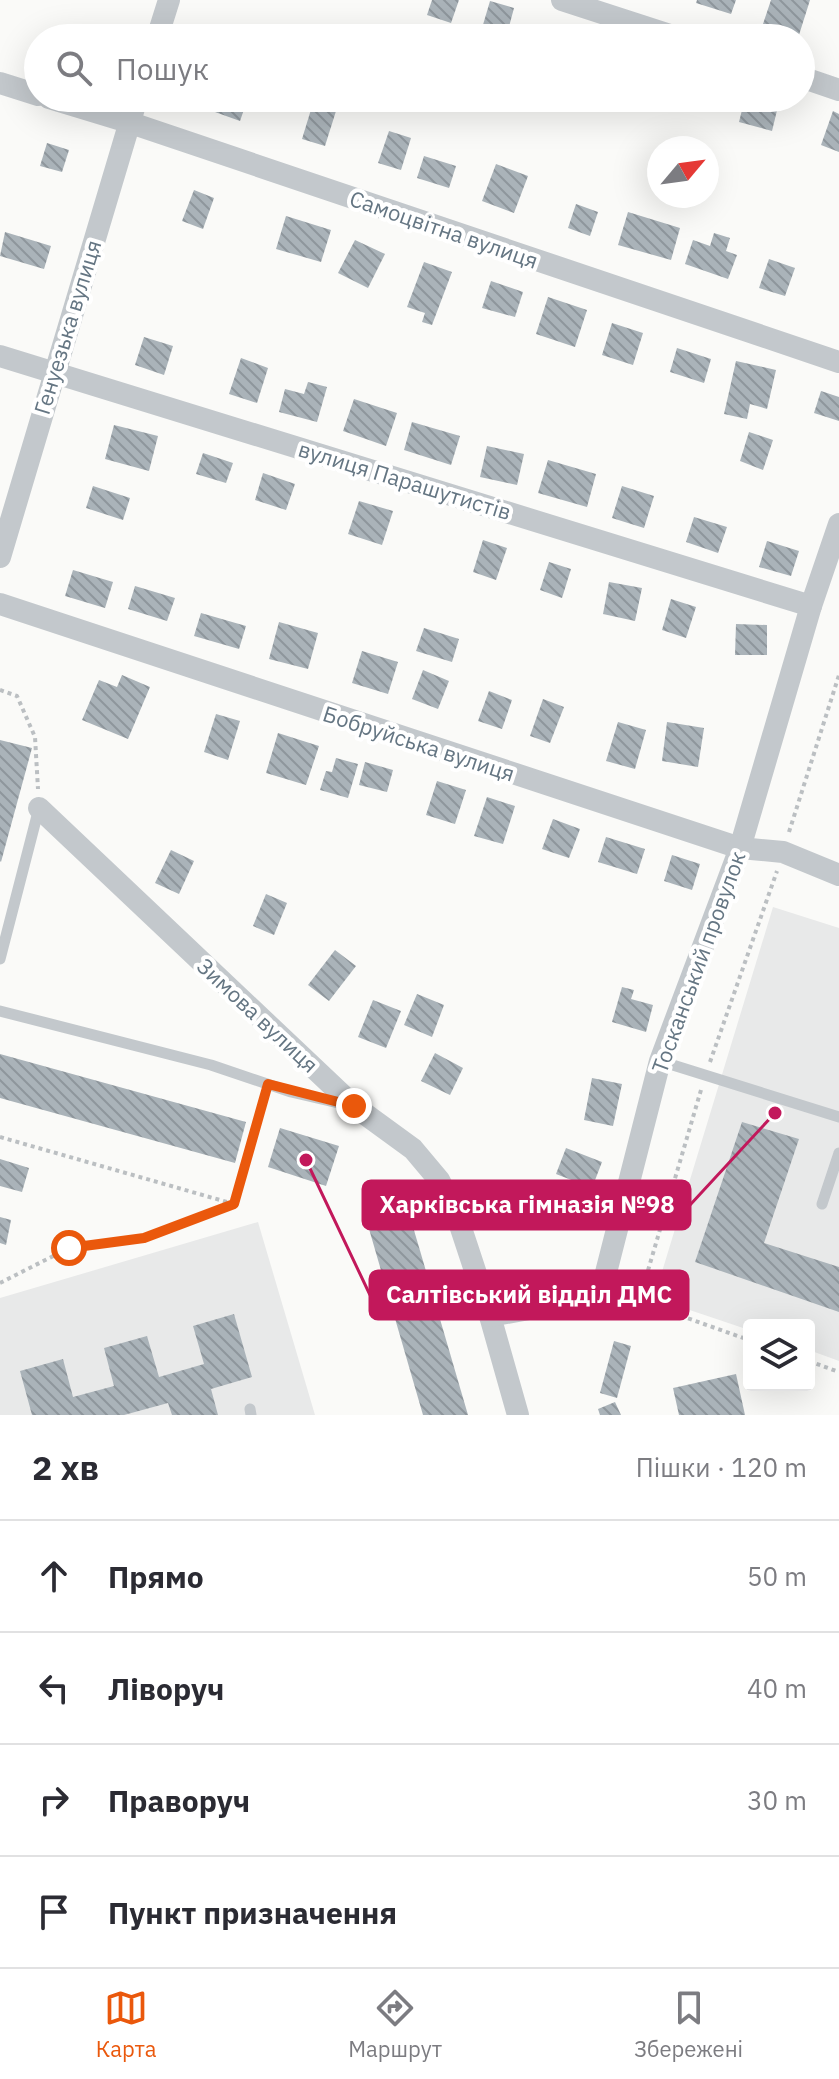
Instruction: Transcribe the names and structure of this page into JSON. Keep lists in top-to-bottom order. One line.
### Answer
{"streets":{"street":["Самоцвітна вулиця","Генуезька вулиця","вулиця Парашутистів","Бобруйська вулиця","Тосканський провулок","Зимова вулиця"]},"crossings":[["Самоцвітна вулиця","Генуезька вулиця"],["Генуезька вулиця","вулиця Парашутистів"],["вулиця Парашутистів","Тосканський провулок"],["Бобруйська вулиця","Тосканський провулок"],["Тосканський провулок","Зимова вулиця"]],"places":["Харківська гімназія №98","Салтівський відділ ДМС"],"north":"top right","page":{"search":"Пошук","heading":["2 хв","Пішки · 120 m"],"list":[["Прямо","50 m"],["Ліворуч","40 m"],["Праворуч","30 m"],"Пункт призначення"],"nav":["Карта","Маршрут","Збережені"]}}
